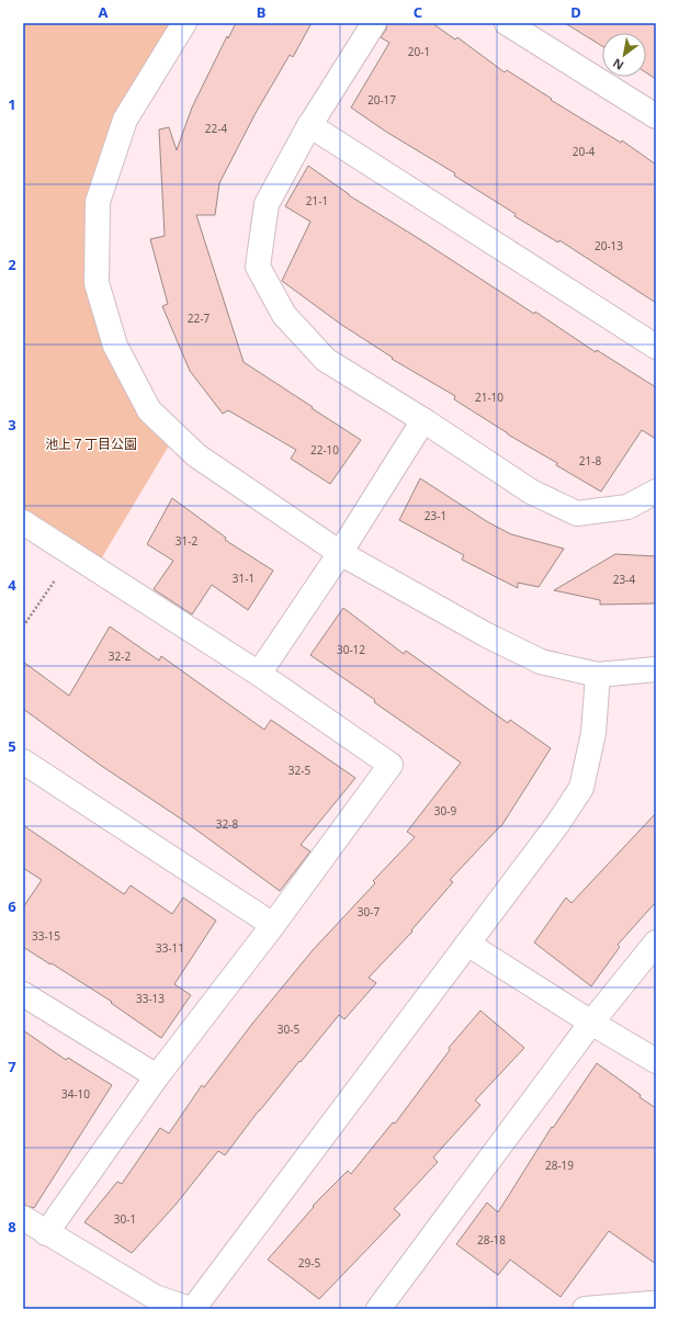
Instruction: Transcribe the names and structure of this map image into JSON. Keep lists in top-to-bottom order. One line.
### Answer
{"parks":["池上７丁目公園"],"house_numbers":["20-1","20-17","22-4","20-4","21-1","20-13","22-7","21-10","22-10","21-8","23-1","31-2","31-1","23-4","30-12","32-2","32-5","30-9","32-8","30-7","33-15","33-11","33-13","30-5","34-10","28-19","30-1","28-18","29-5"],"north":"bottom left","grid":{"columns":["A","B","C","D"],"rows":["1","2","3","4","5","6","7","8"]}}
